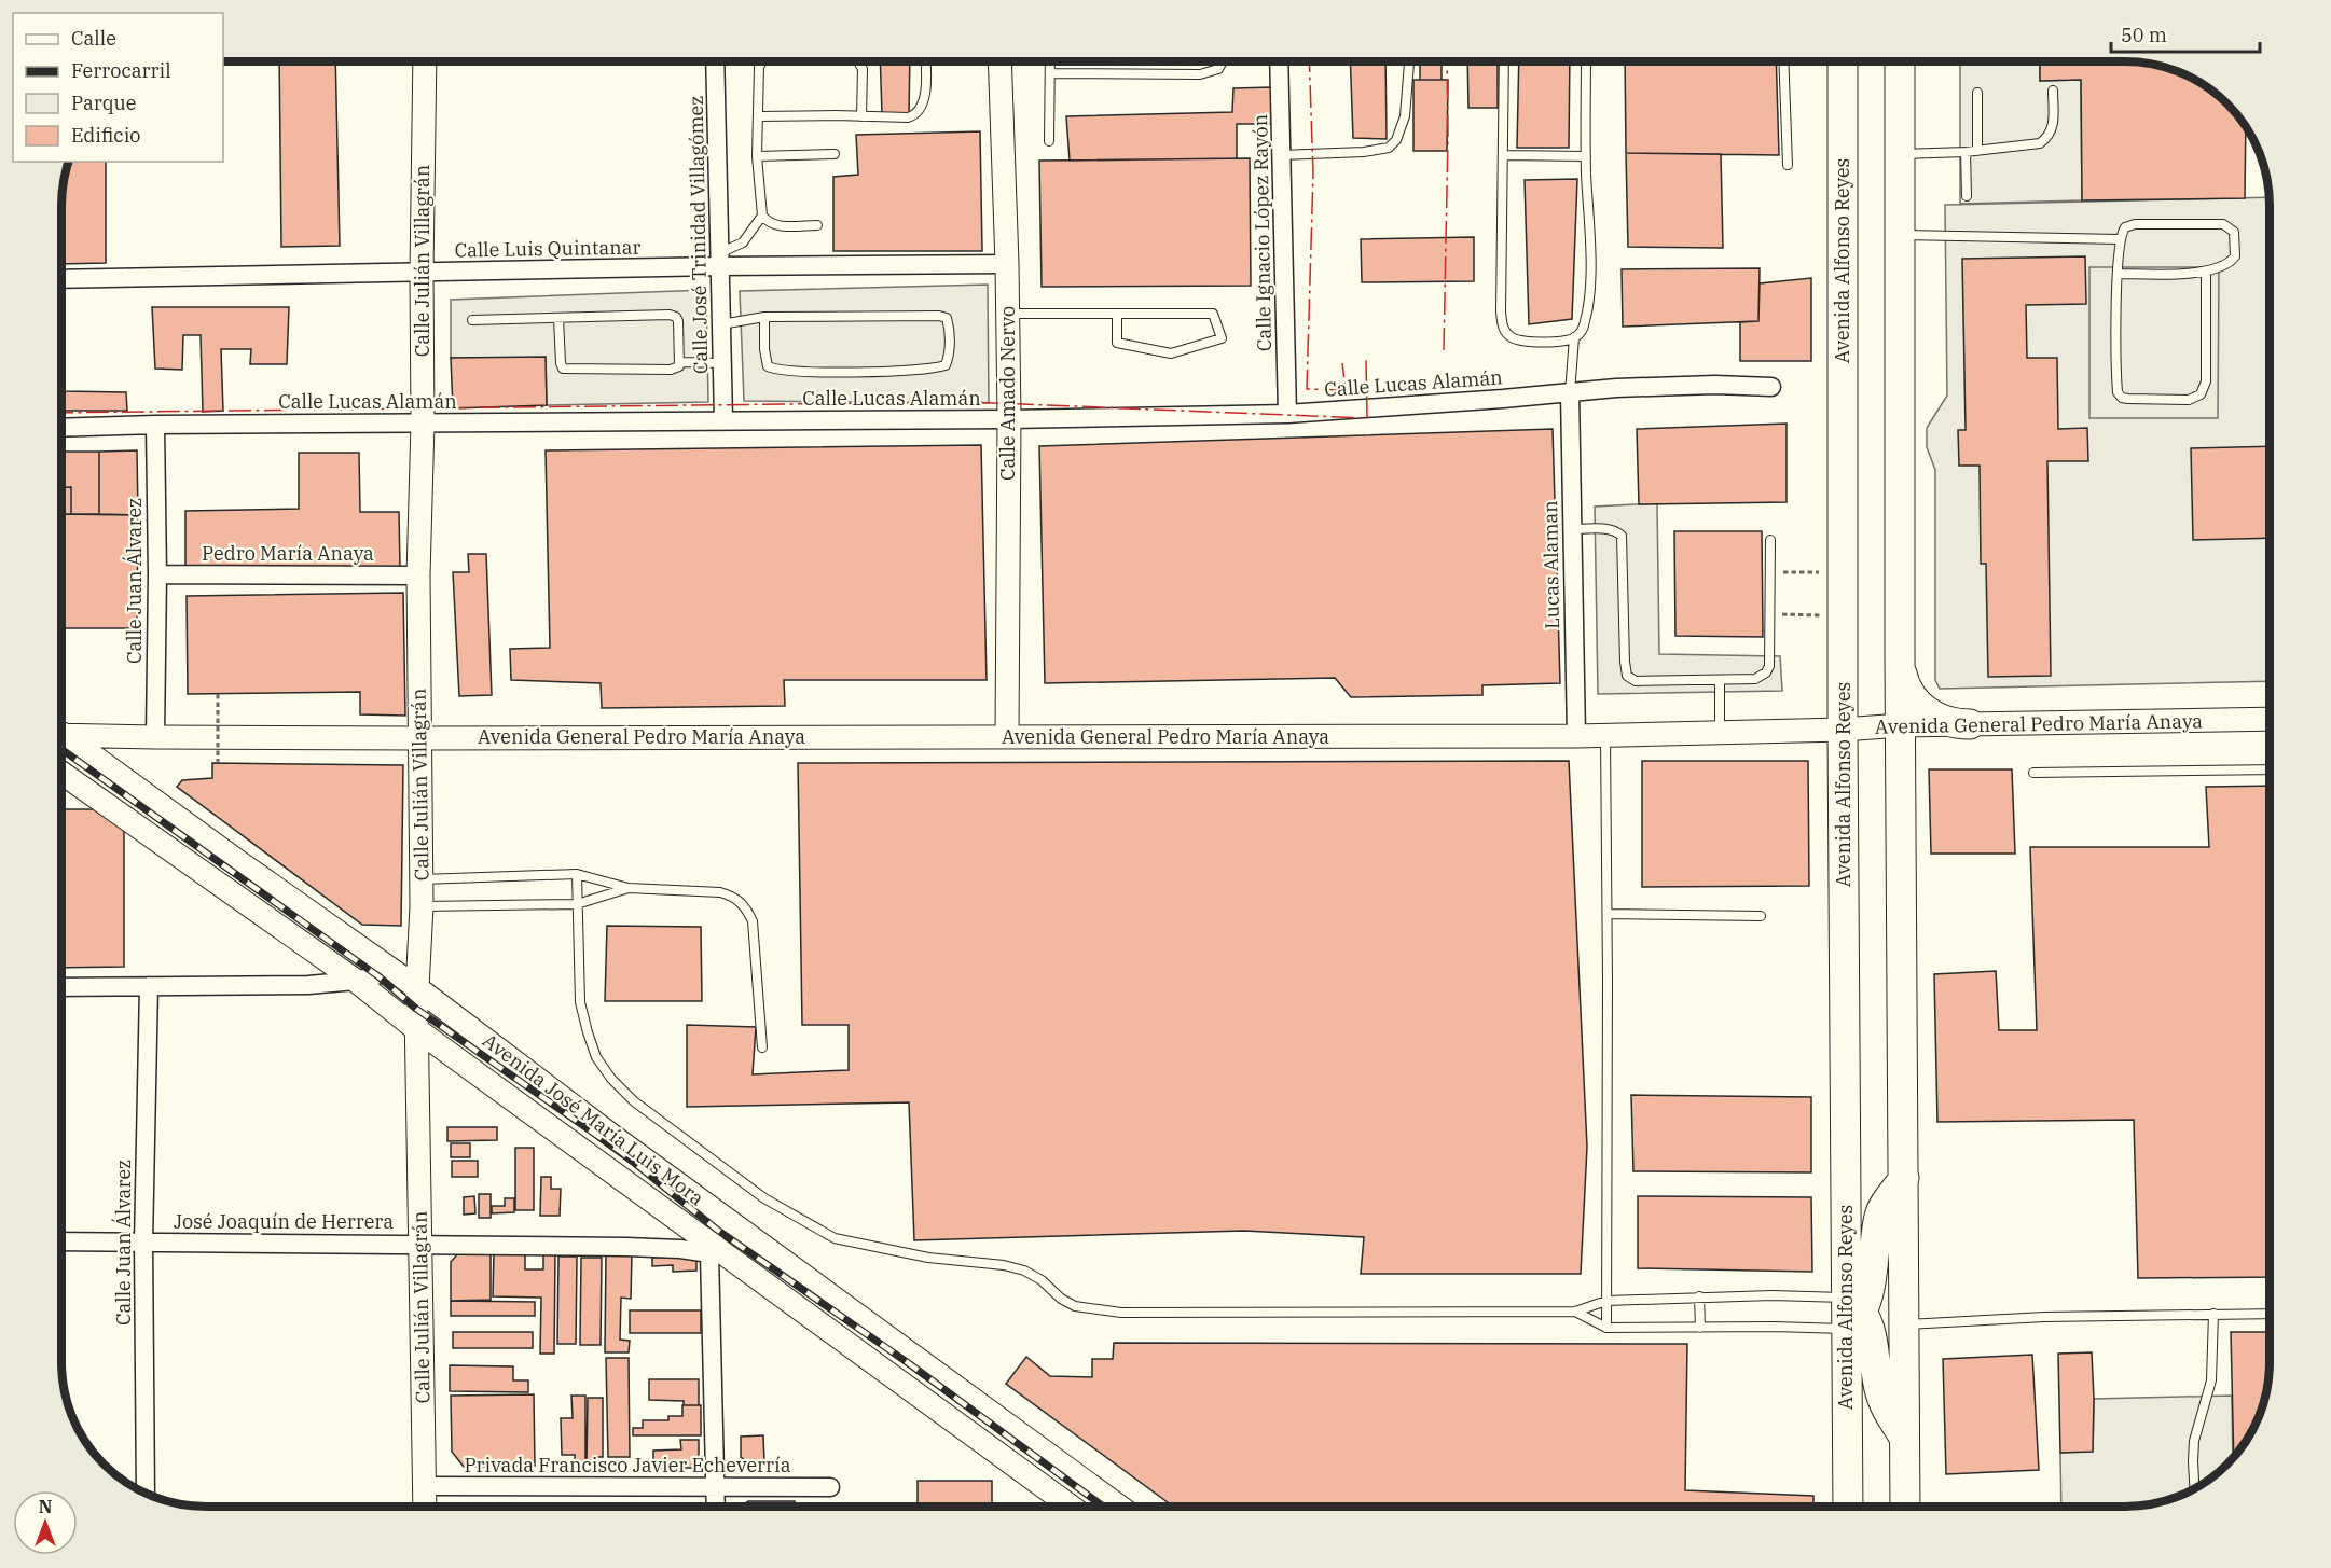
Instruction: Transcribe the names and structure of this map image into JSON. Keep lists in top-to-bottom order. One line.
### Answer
{"streets":{"highway":["Avenida Alfonso Reyes"],"street":["Calle Ignacio López Rayón","Calle José Trinidad Villagómez","Calle Luis Quintanar","Calle Julián Villagrán","Calle Lucas Alamán","Calle Amado Nervo","Pedro María Anaya","Lucas Alaman","Calle Juan Álvarez","Avenida General Pedro María Anaya","Avenida José María Luis Mora","José Joaquín de Herrera","Privada Francisco Javier Echeverría"]},"crossings":[["Calle Ignacio López Rayón","Calle Lucas Alamán"],["Calle José Trinidad Villagómez","Calle Luis Quintanar"],["Calle José Trinidad Villagómez","Calle Lucas Alamán"],["Calle Luis Quintanar","Calle Julián Villagrán"],["Calle Luis Quintanar","Calle Amado Nervo"],["Calle Julián Villagrán","Calle Lucas Alamán"],["Calle Julián Villagrán","Pedro María Anaya"],["Calle Julián Villagrán","Avenida General Pedro María Anaya"],["Calle Julián Villagrán","Avenida José María Luis Mora"],["Calle Julián Villagrán","José Joaquín de Herrera"],["Calle Julián Villagrán","Privada Francisco Javier Echeverría"],["Avenida Alfonso Reyes","Avenida General Pedro María Anaya"],["Calle Lucas Alamán","Calle Amado Nervo"],["Calle Lucas Alamán","Lucas Alaman"],["Calle Lucas Alamán","Calle Juan Álvarez"],["Calle Amado Nervo","Avenida General Pedro María Anaya"],["Pedro María Anaya","Calle Juan Álvarez"],["Lucas Alaman","Avenida General Pedro María Anaya"],["Calle Juan Álvarez","Avenida General Pedro María Anaya"],["Calle Juan Álvarez","José Joaquín de Herrera"],["Avenida José María Luis Mora","José Joaquín de Herrera"]],"legend":["Calle","Ferrocarril","Parque","Edificio"],"scale_bar":"50 m","north":"top"}
